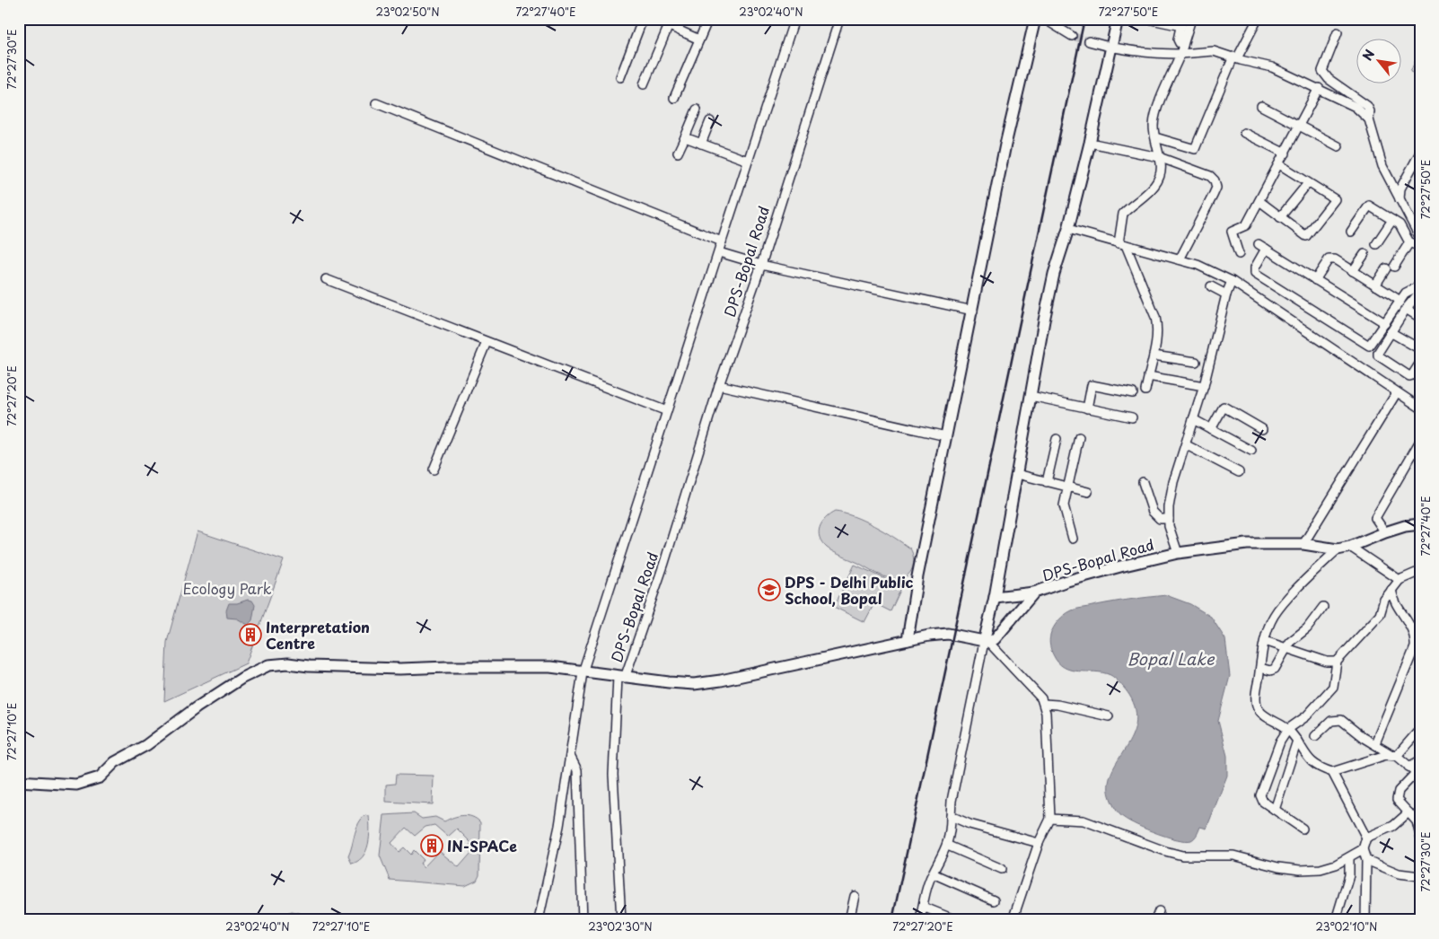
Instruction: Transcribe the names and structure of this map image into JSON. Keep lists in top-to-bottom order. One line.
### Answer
{"streets":{"street":["DPS-Bopal Road"]},"water":["Bopal Lake"],"parks":["Ecology Park"],"places":{"school or university":["DPS - Delhi Public School, Bopal"],"building":["Interpretation Centre","IN-SPACe"]},"north":"top left","coordinates":["23°02'50\"N","72°27'40\"E","23°02'40\"N","72°27'50\"E","72°27'30\"E","72°27'20\"E","72°27'10\"E","23°02'30\"N","23°02'10\"N"]}
